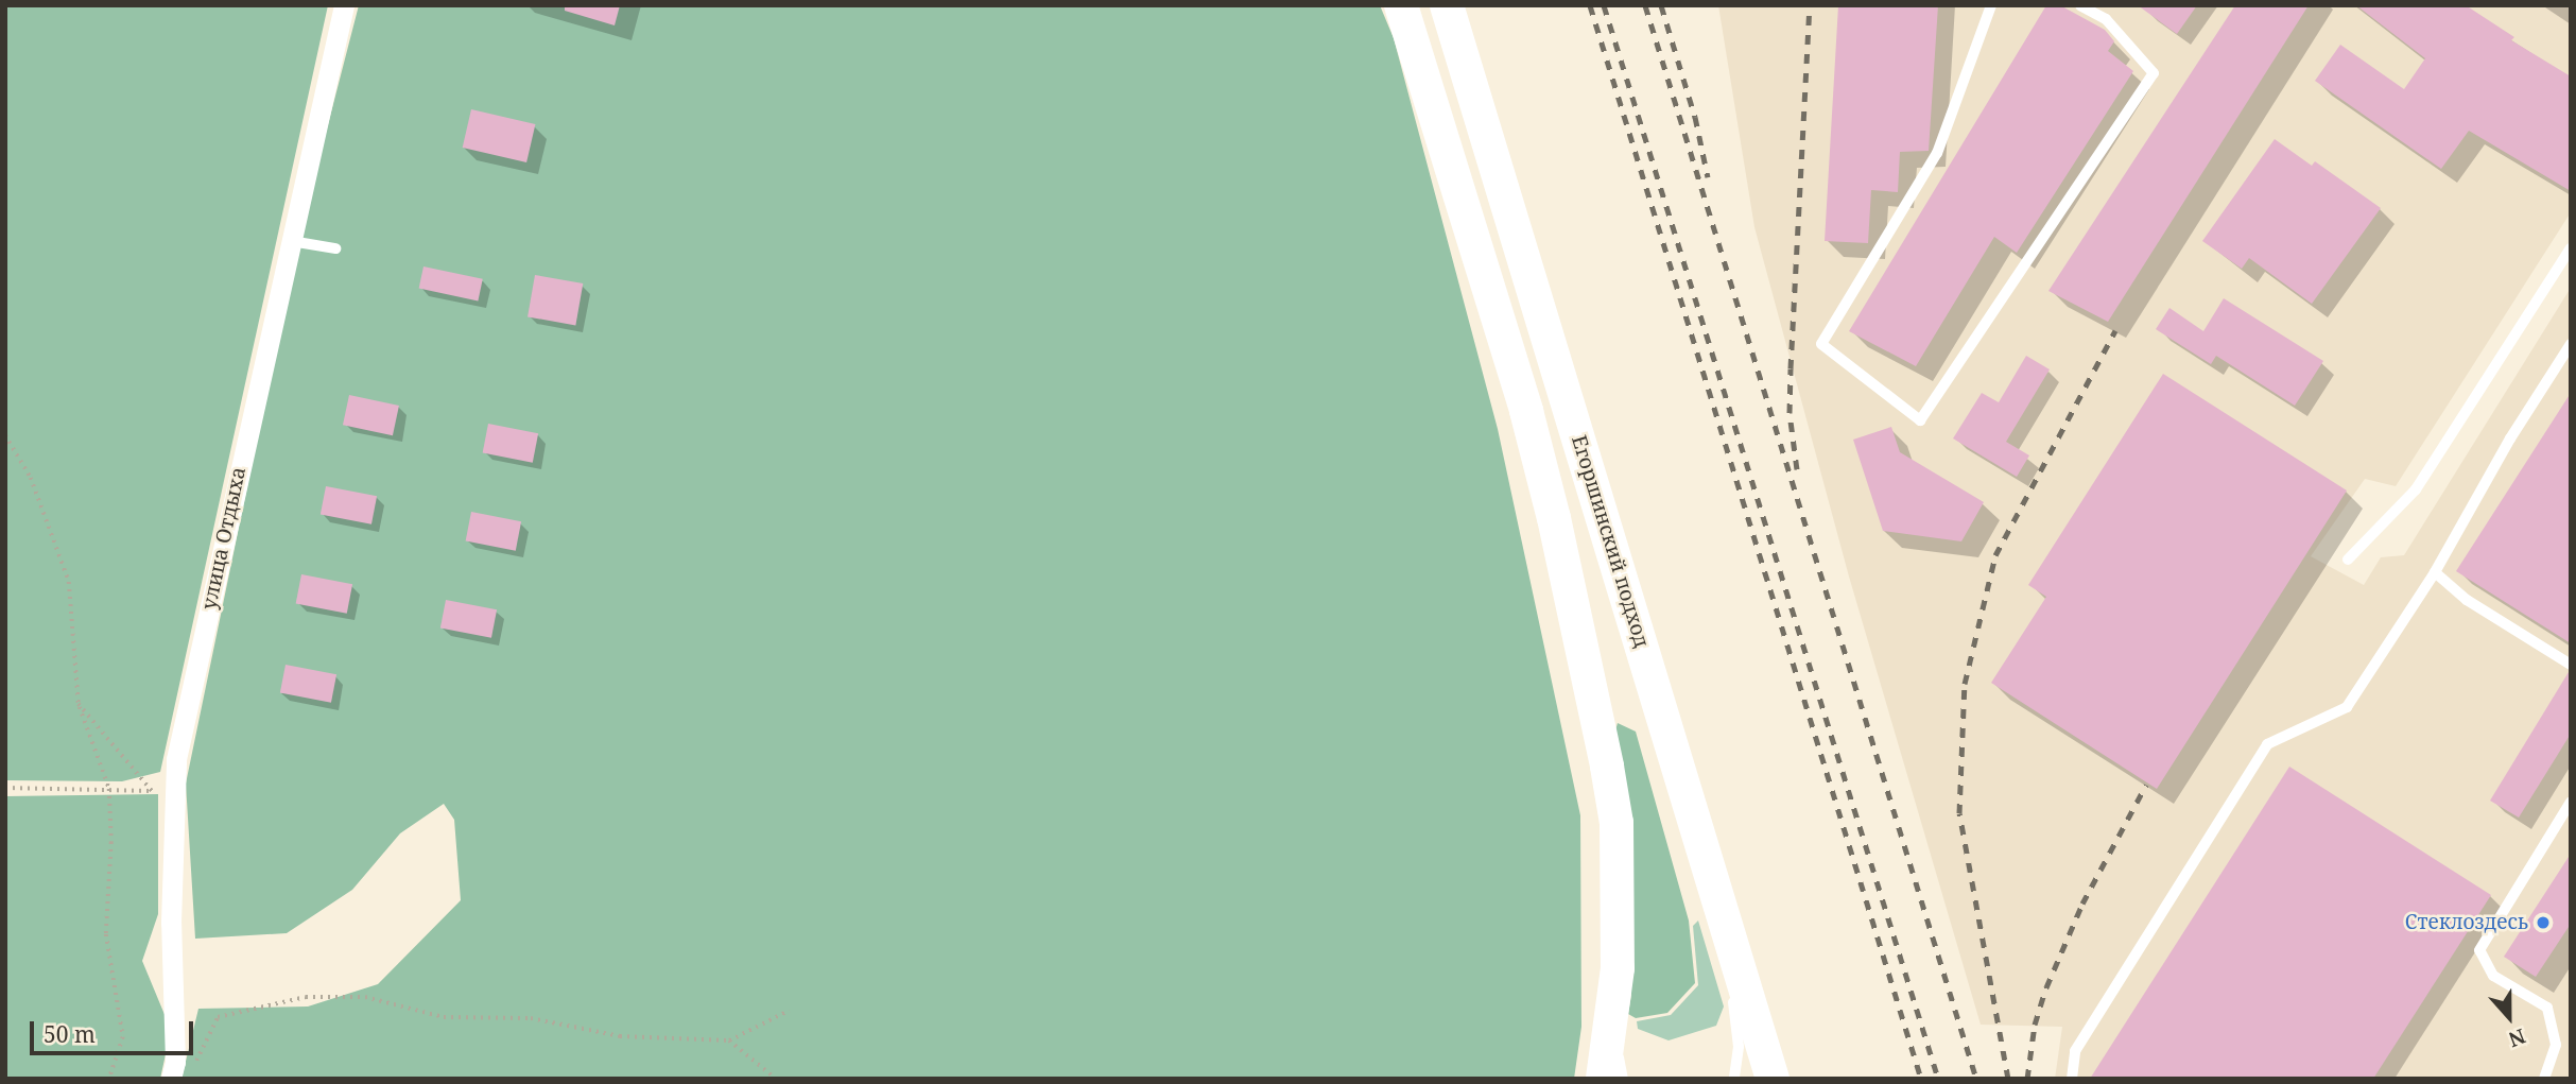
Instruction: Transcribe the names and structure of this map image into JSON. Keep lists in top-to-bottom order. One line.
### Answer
{"streets":{"main road":["Егоршинский подход"],"street":["улица Отдыха"]},"places":["Стеклоздесь"],"scale_bar":"50 m","north":"bottom"}
